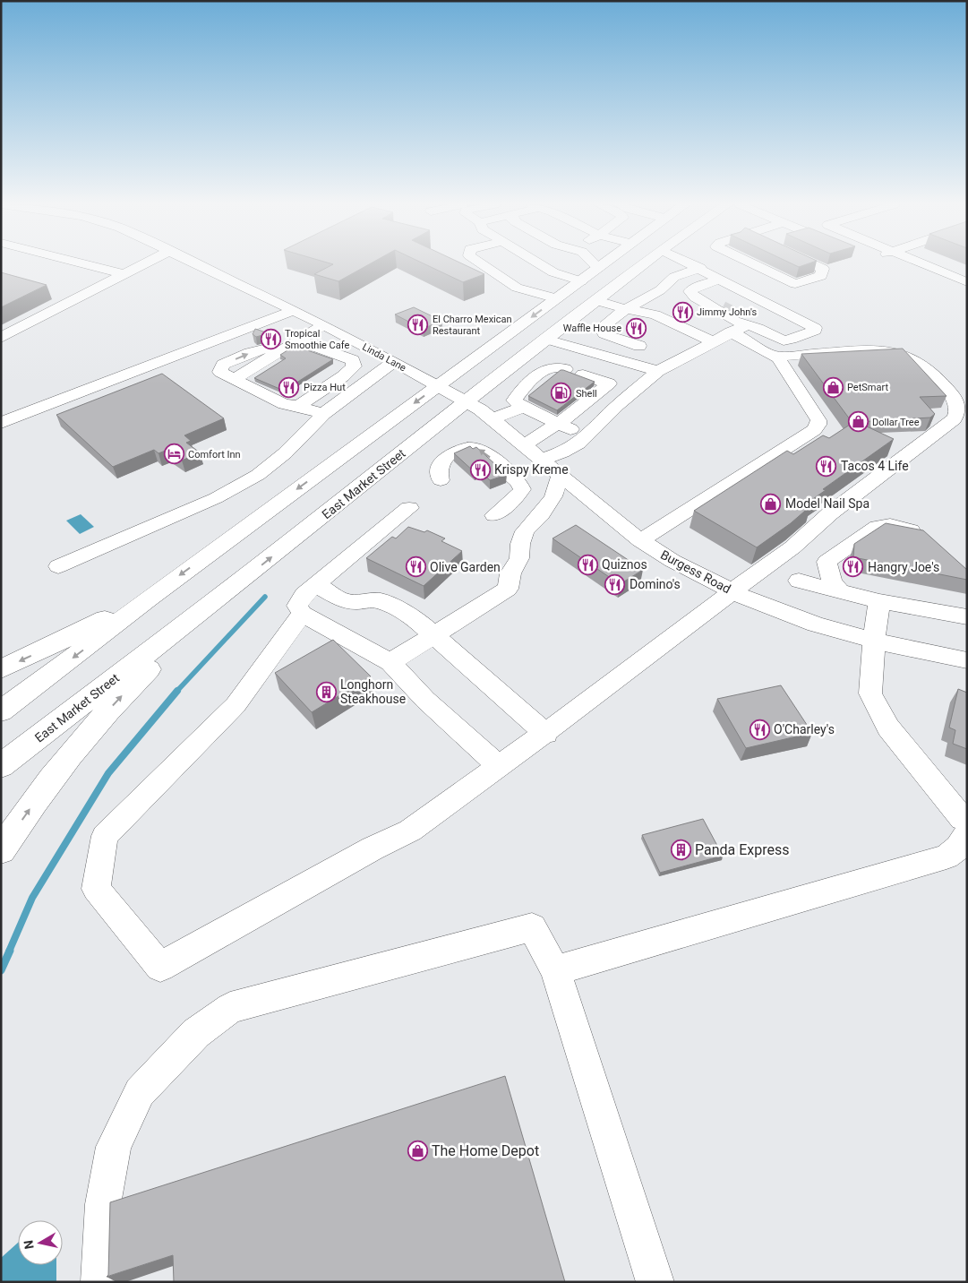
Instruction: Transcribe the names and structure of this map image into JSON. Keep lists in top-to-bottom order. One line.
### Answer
{"streets":{"highway":["East Market Street"],"street":["Linda Lane","Burgess Road"]},"crossings":[["Linda Lane","East Market Street"],["Linda Lane","Burgess Road"],["East Market Street","Burgess Road"]],"places":{"restaurant":["Jimmy John's","El Charro Mexican Restaurant","Waffle House","Tropical Smoothie Cafe","Pizza Hut","Tacos 4 Life","Krispy Kreme","Quiznos","Olive Garden","Hangry Joe's","Domino's","O'Charley's"],"shop":["PetSmart","Dollar Tree","Model Nail Spa","The Home Depot"],"fuel station":["Shell"],"hotel":["Comfort Inn"],"building":["Longhorn Steakhouse","Panda Express"]},"north":"left"}
